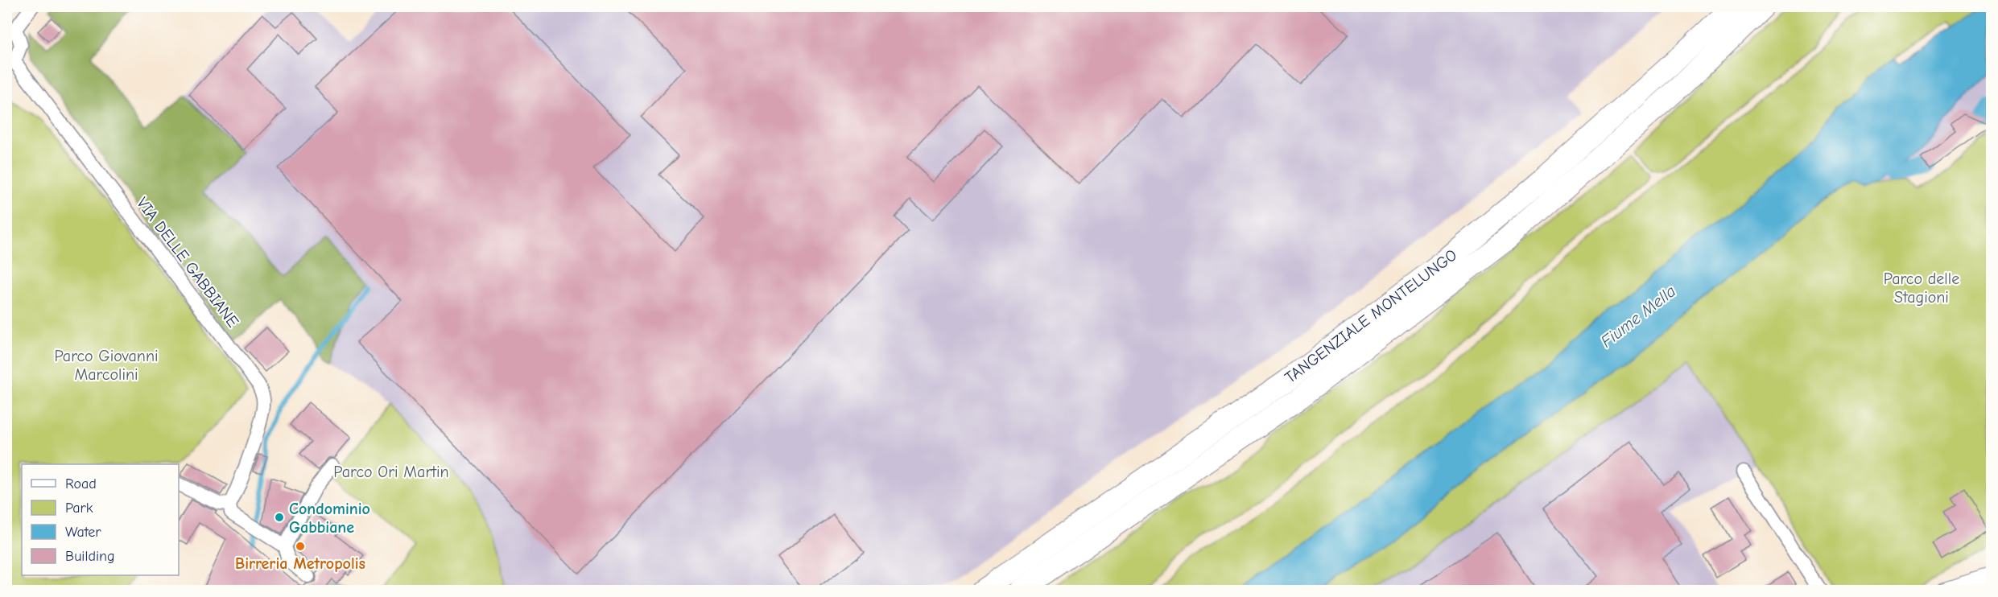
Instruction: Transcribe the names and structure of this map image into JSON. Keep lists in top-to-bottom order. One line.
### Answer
{"streets":{"highway":["TANGENZIALE MONTELUNGO"],"street":["VIA DELLE GABBIANE"]},"water":["Fiume Mella"],"parks":["Parco delle Stagioni","Parco Giovanni Marcolini","Parco Ori Martin"],"places":["Condominio Gabbiane","Birreria Metropolis"],"legend":["Road","Park","Water","Building"]}
